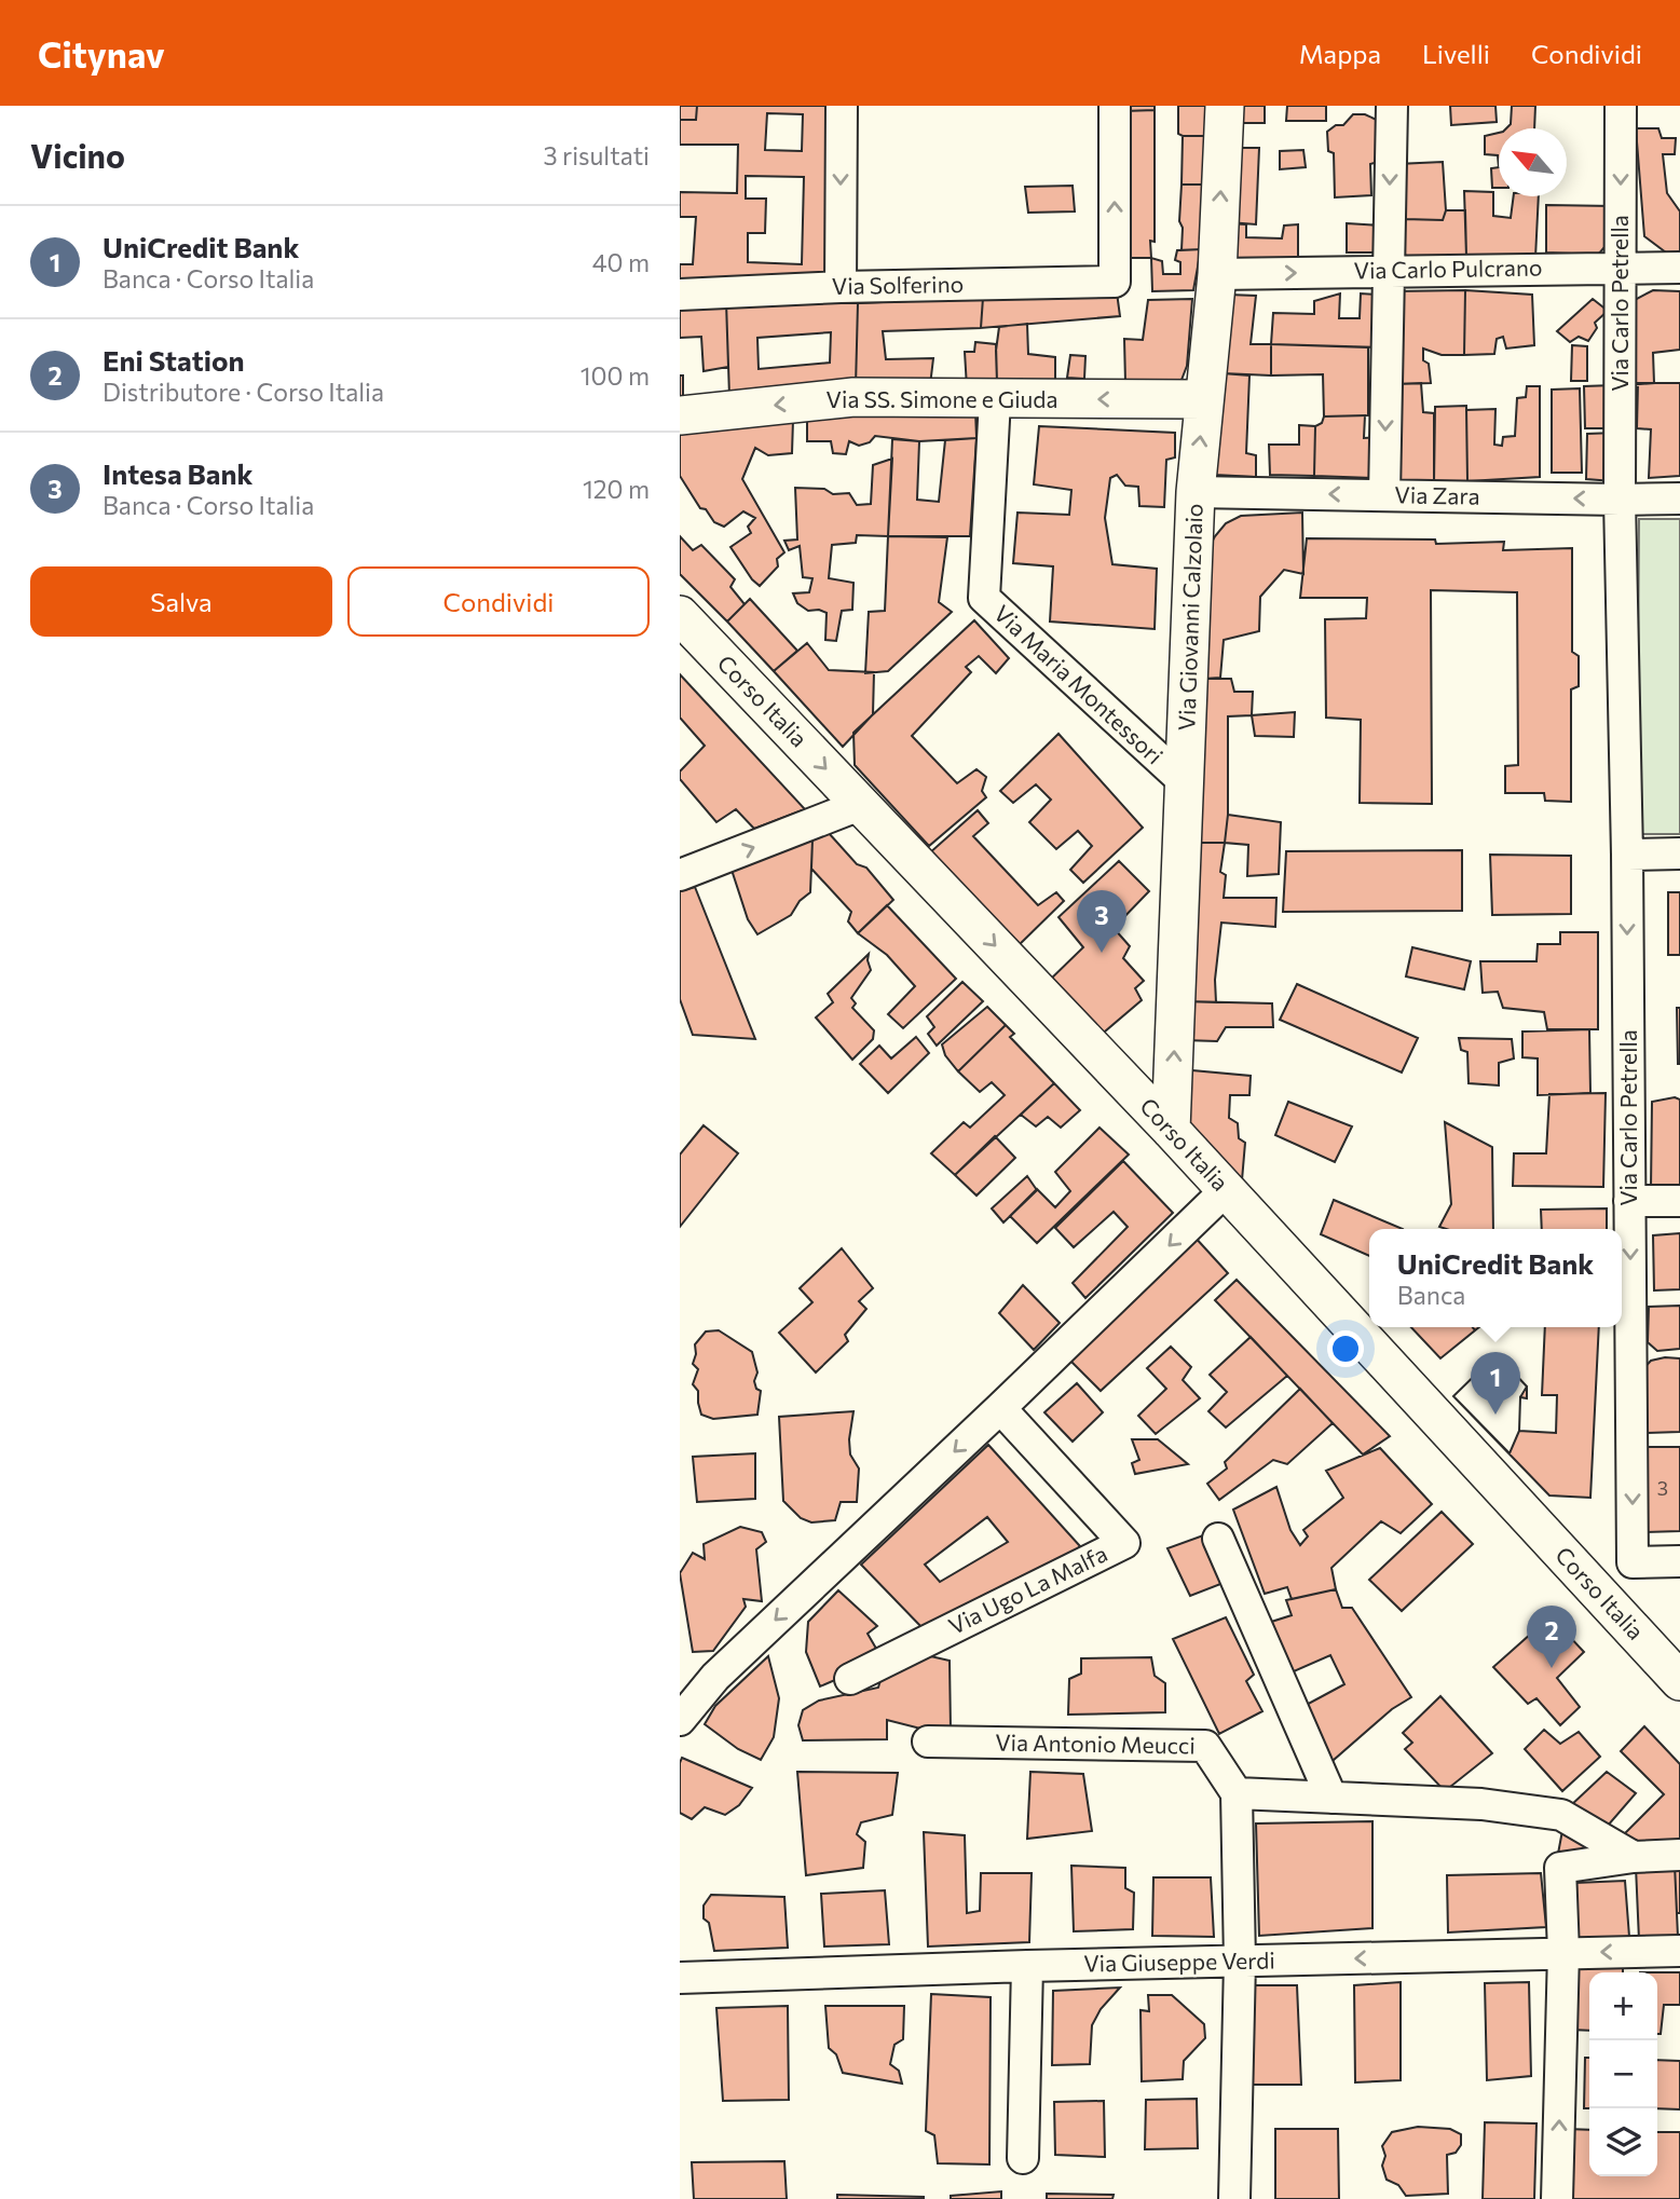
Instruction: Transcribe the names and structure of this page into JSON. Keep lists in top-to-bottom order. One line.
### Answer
{"streets":{"main road":["Via SS. Simone e Giuda","Via Giovanni Calzolaio","Corso Italia"],"street":["Via Carlo Pulcrano","Via Solferino","Via Carlo Petrella","Via Zara","Via Maria Montessori","Via Ugo La Malfa","Via Antonio Meucci","Via Giuseppe Verdi"]},"crossings":[["Via Carlo Pulcrano","Via Carlo Petrella"],["Via Carlo Pulcrano","Via Giovanni Calzolaio"],["Via Carlo Petrella","Via Zara"],["Via SS. Simone e Giuda","Via Giovanni Calzolaio"],["Via SS. Simone e Giuda","Via Maria Montessori"],["Via Zara","Via Giovanni Calzolaio"],["Via Giovanni Calzolaio","Via Maria Montessori"],["Via Giovanni Calzolaio","Corso Italia"]],"one_way":["Via Carlo Pulcrano","Via Carlo Petrella","Via SS. Simone e Giuda","Via Zara","Via Giovanni Calzolaio","Corso Italia"],"house_numbers":["3"],"north":"top left","page":{"header":"Citynav","nav":["Mappa","Livelli","Condividi"],"heading":["Vicino","3 risultati"],"list":[{"mark":"1","name":"UniCredit Bank","note":"Banca · Corso Italia","value":"40 m"},{"mark":"2","name":"Eni Station","note":"Distributore · Corso Italia","value":"100 m"},{"mark":"3","name":"Intesa Bank","note":"Banca · Corso Italia","value":"120 m"}],"buttons":["Salva","Condividi"],"pins":["3","1","2"],"popup":["UniCredit Bank","Banca"],"map_buttons":["+","−"]}}
